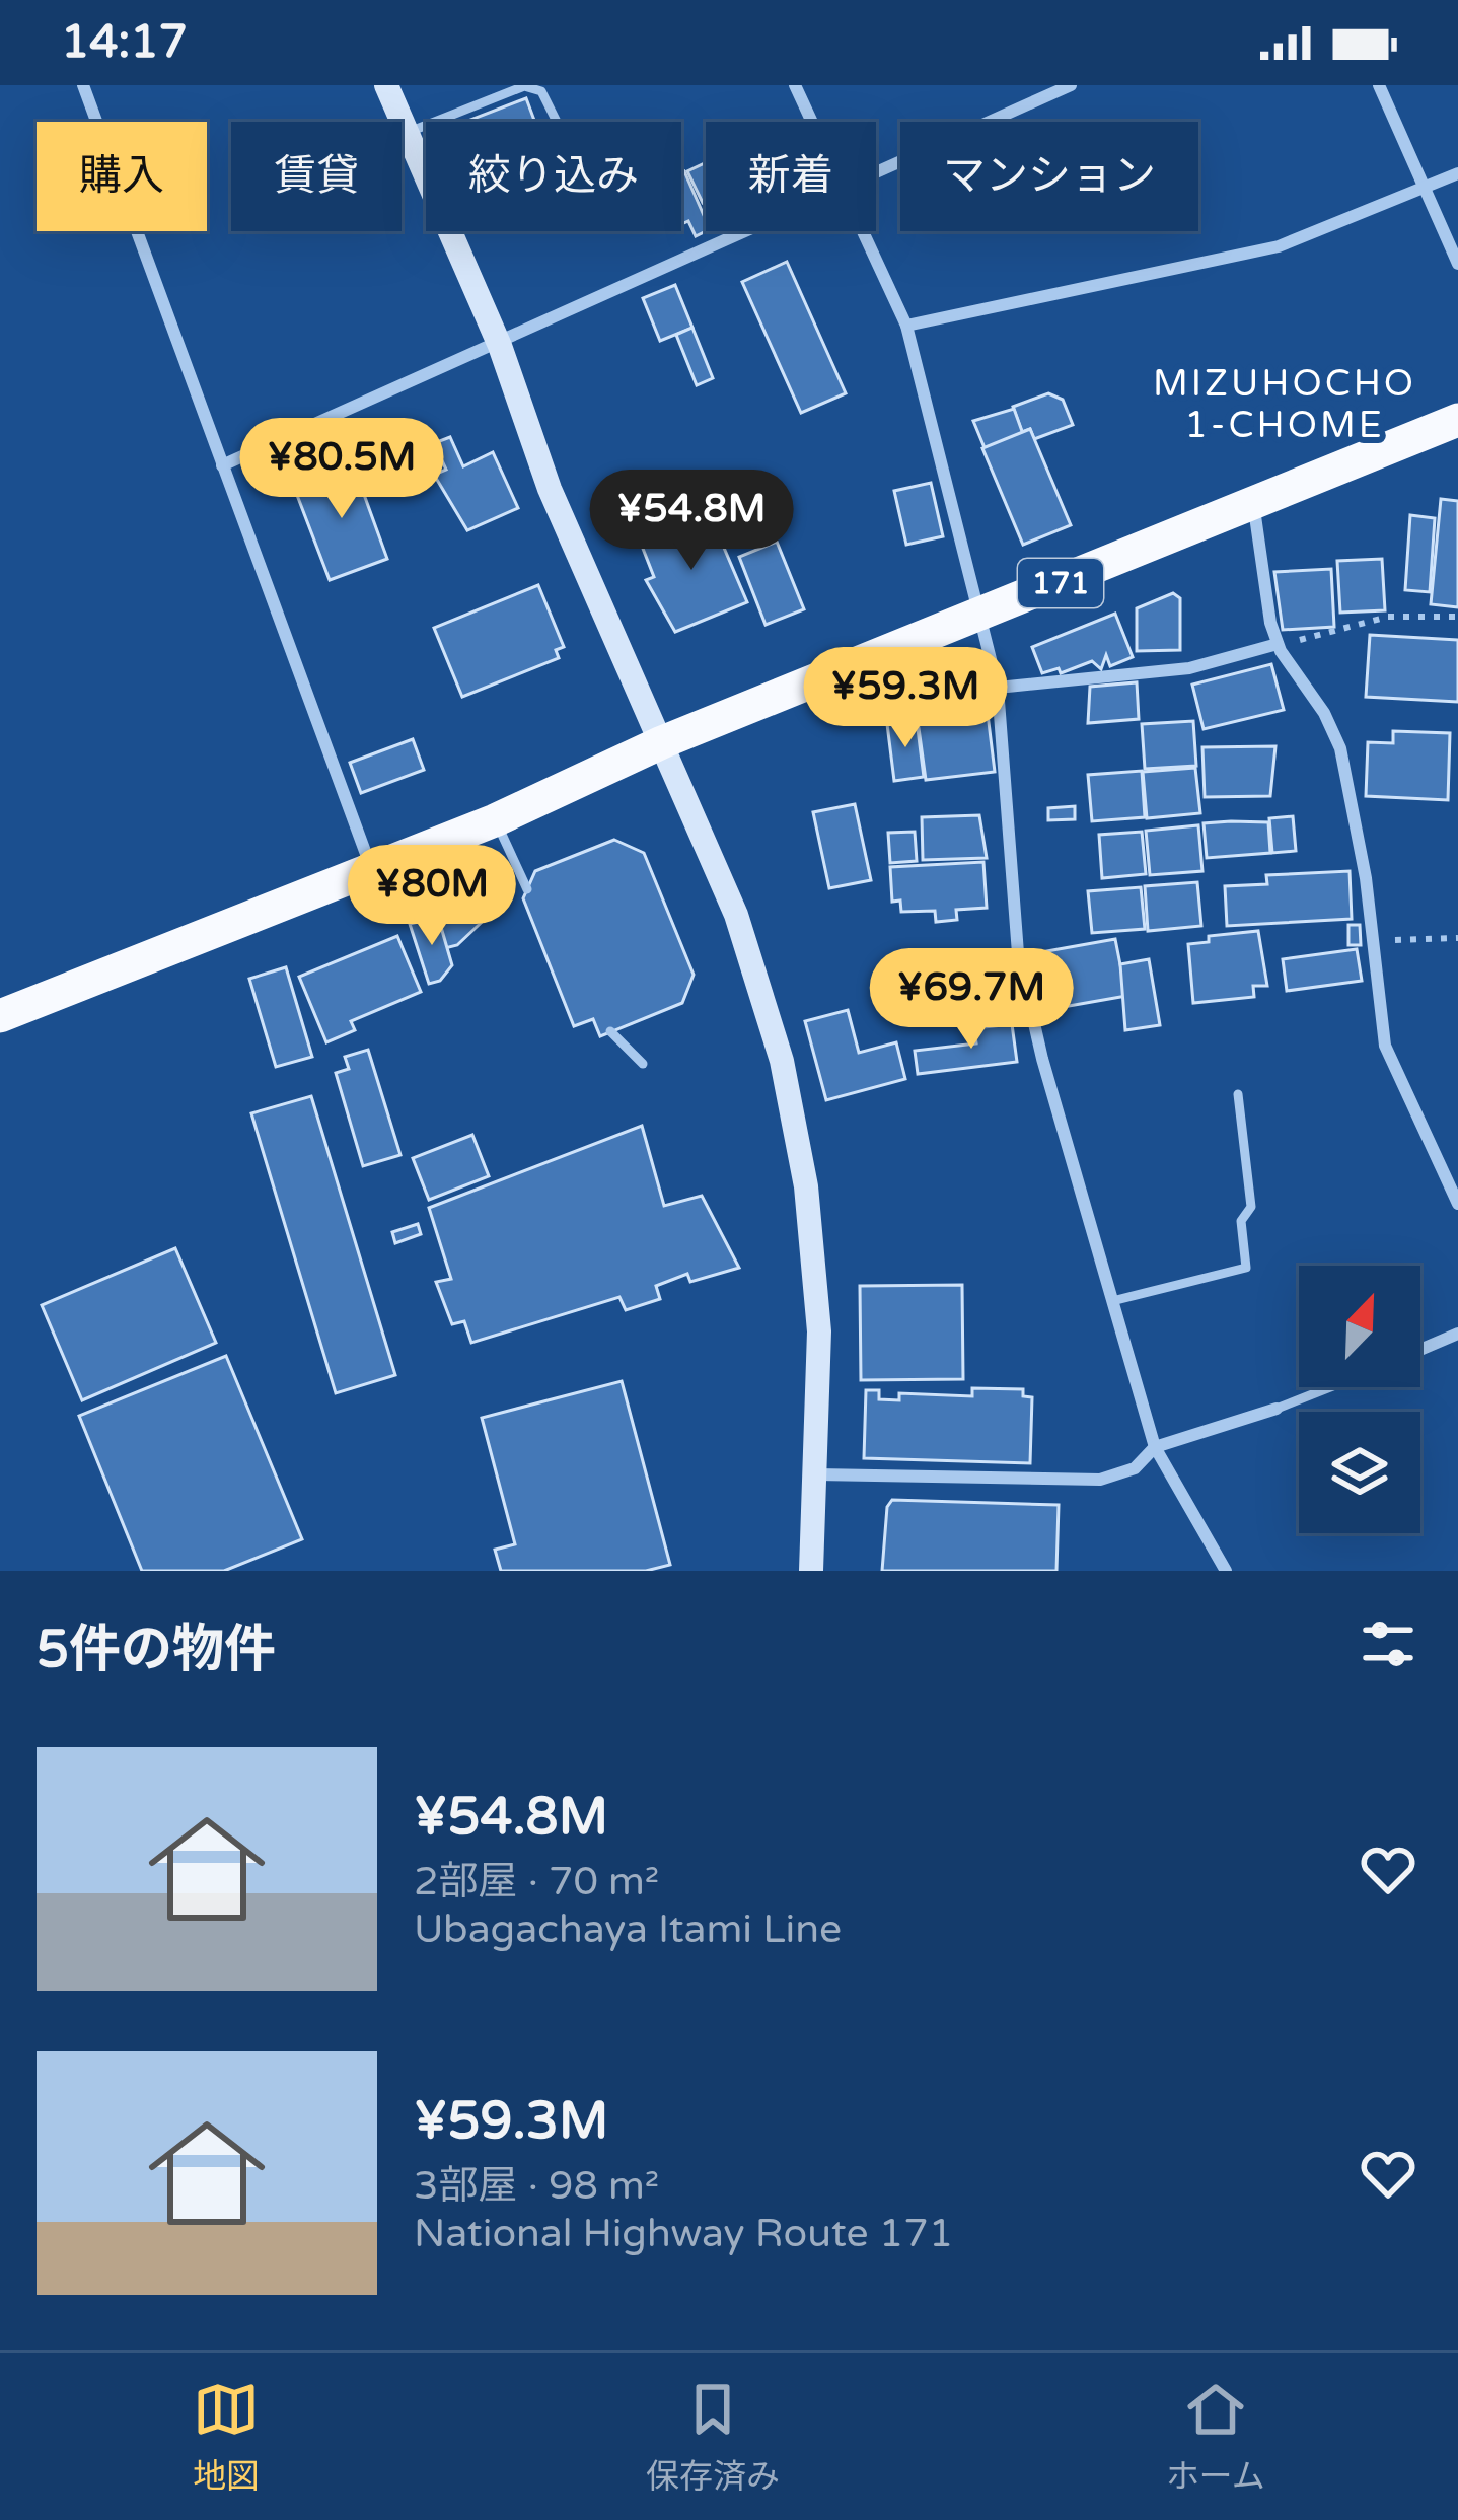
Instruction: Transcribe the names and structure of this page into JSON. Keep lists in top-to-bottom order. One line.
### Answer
{"streets":{"highway":["171"]},"districts":["MIZUHOCHO 1-CHOME"],"north":"top right","page":{"status":"14:17","chip":["購入","賃貸","絞り込み","新着","マンション"],"price":["¥80.5M","¥54.8M","¥59.3M","¥80M","¥69.7M"],"heading":"5件の物件","list":[{"name":"¥54.8M","note":"2部屋 · 70 m² · Ubagachaya Itami Line"},{"name":"¥59.3M","note":"3部屋 · 98 m² · National Highway Route 171"}],"tabs":["地図","保存済み","ホーム"]}}
